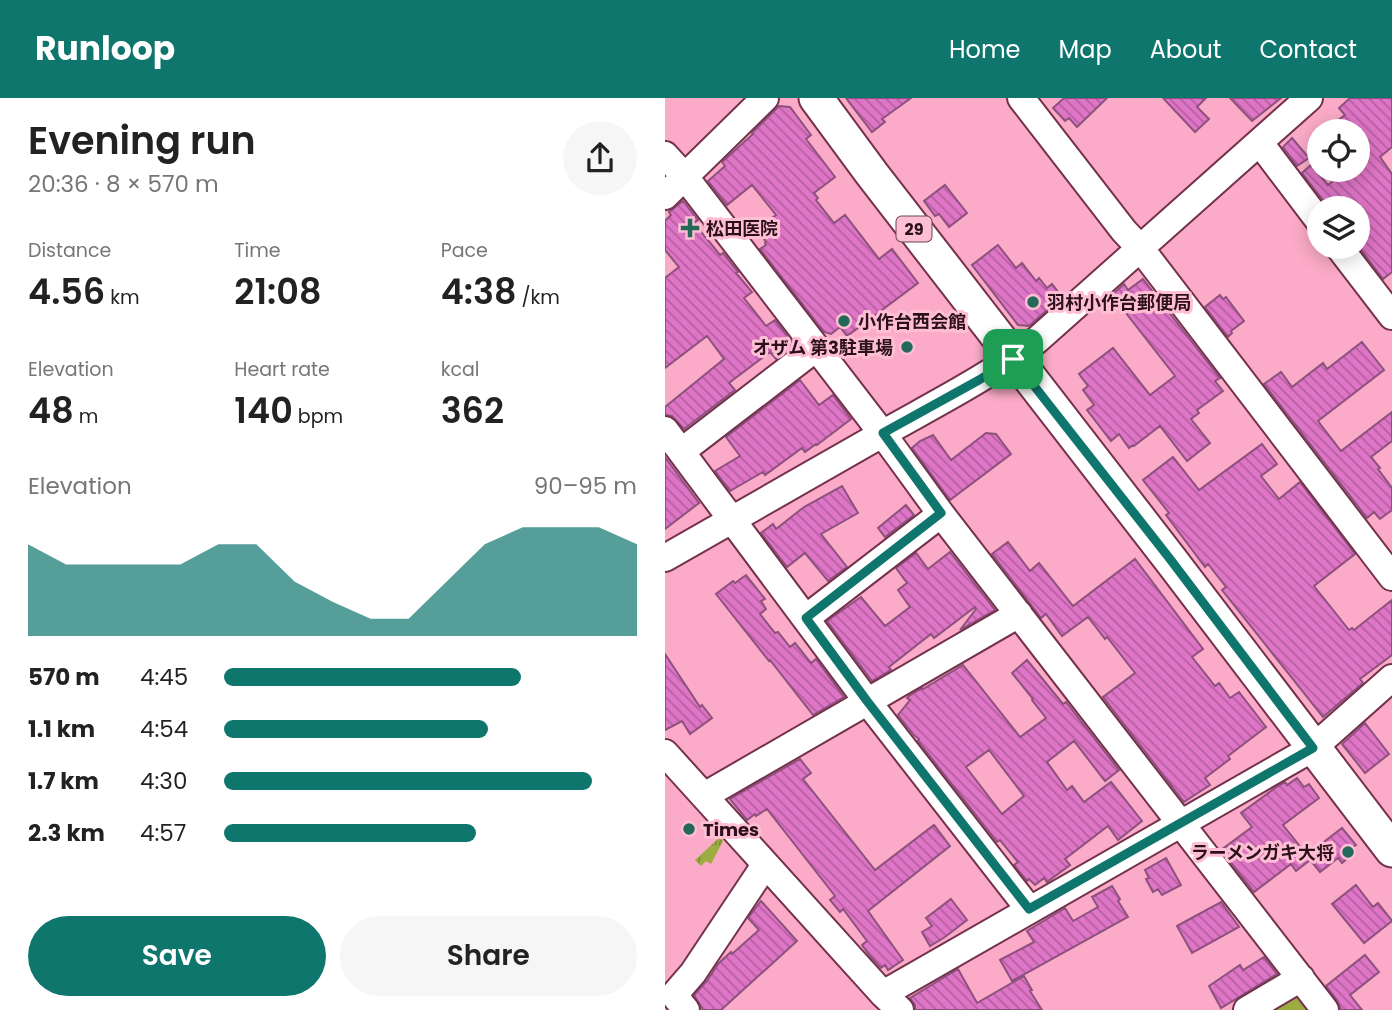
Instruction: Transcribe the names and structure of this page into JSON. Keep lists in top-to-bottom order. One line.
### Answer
{"streets":{"main road":["29"]},"places":{"health":["松田医院"],"other":["羽村小作台郵便局","小作台西会館","オザム 第3駐車場","Times","ラーメンガキ大将"]},"page":{"header":"Runloop","nav":["Home","Map","About","Contact"],"heading":["Evening run","20:36 · 8 × 570 m"],"stats":[["Distance","4.56 km"],["Time","21:08"],["Pace","4:38 /km"],["Elevation","48 m"],["Heart rate","140 bpm"],["kcal","362"]],"chart":["Elevation","90–95 m"],"list":[{"name":"570 m","note":"4:45"},{"name":"1.1 km","note":"4:54"},{"name":"1.7 km","note":"4:30"},{"name":"2.3 km","note":"4:57"}],"buttons":["Save","Share"]}}
